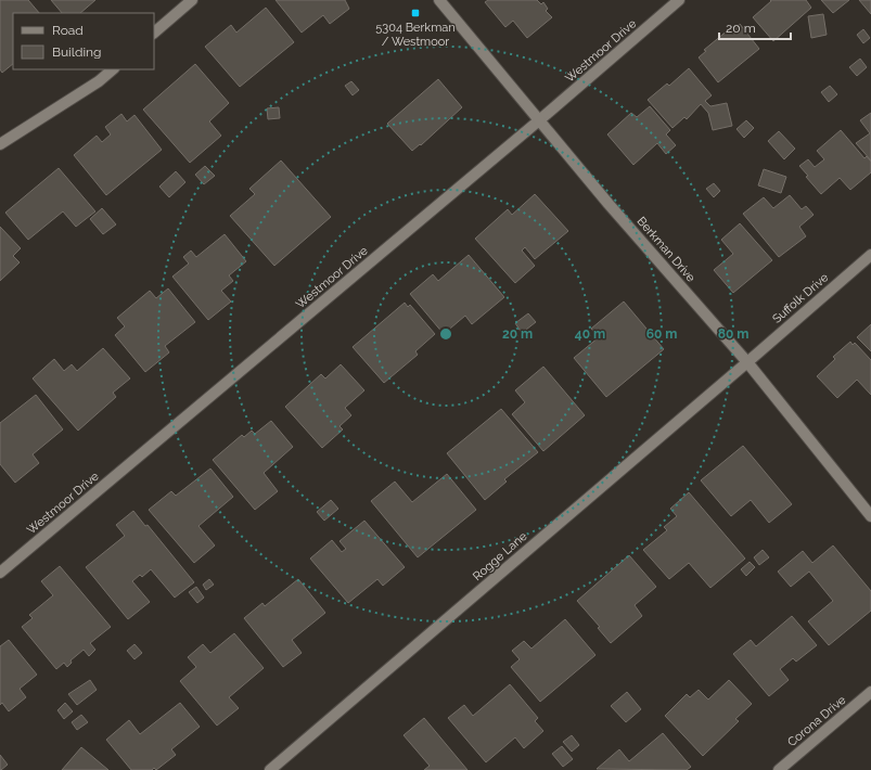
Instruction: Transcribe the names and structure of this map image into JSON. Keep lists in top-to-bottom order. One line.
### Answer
{"streets":{"street":["Westmoor Drive","Berkman Drive","Suffolk Drive","Rogge Lane","Corona Drive"]},"crossings":[["Westmoor Drive","Berkman Drive"],["Berkman Drive","Suffolk Drive"],["Berkman Drive","Rogge Lane"],["Suffolk Drive","Rogge Lane"]],"places":{"transit":["5304 Berkman / Westmoor"]},"legend":["Road","Building"],"scale_bar":"20 m","rings":["20 m","40 m","60 m","80 m"]}
